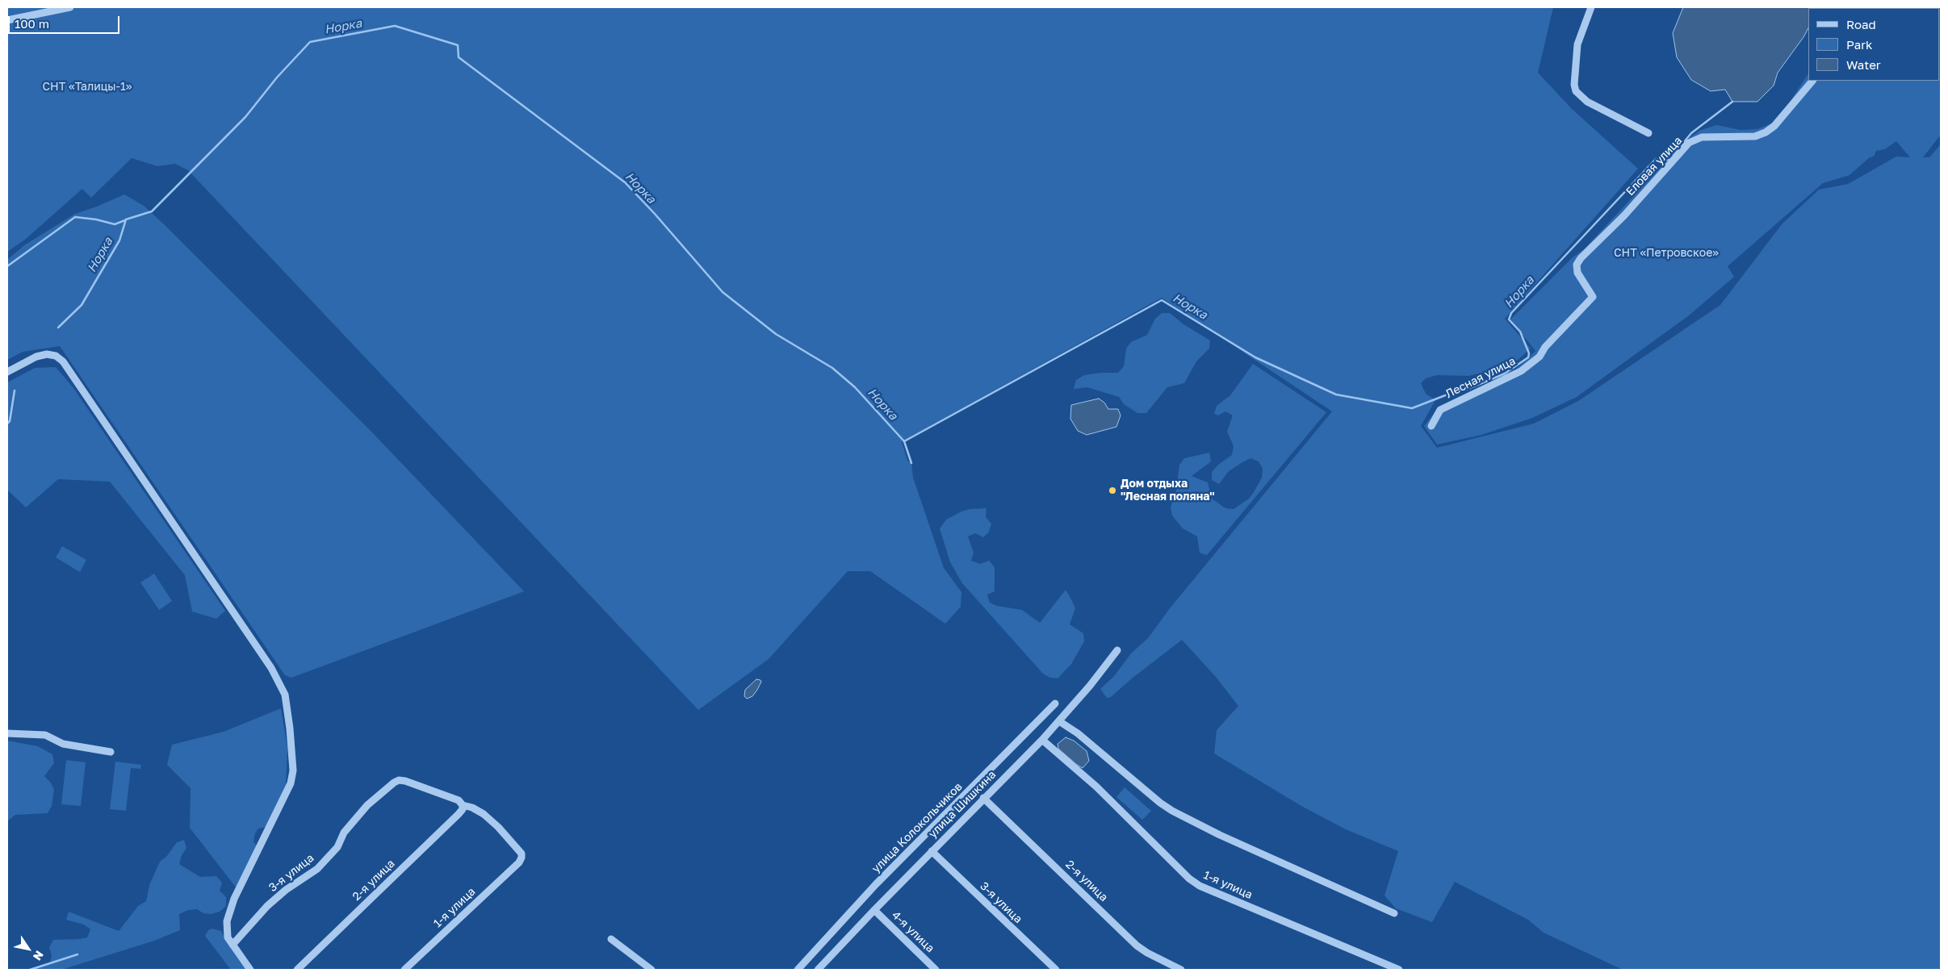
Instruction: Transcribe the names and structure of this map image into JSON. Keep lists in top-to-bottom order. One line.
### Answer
{"streets":{"street":["Еловая улица","Лесная улица","улица Шишкина","улица Колокольчиков","3-я улица","2-я улица","1-я улица","4-я улица"]},"crossings":[["Еловая улица","Лесная улица"],["улица Шишкина","3-я улица"],["улица Шишкина","2-я улица"],["улица Шишкина","1-я улица"],["улица Шишкина","4-я улица"],["3-я улица","2-я улица"],["3-я улица","1-я улица"],["2-я улица","1-я улица"]],"water":["Норка"],"parks":["СНТ «Талицы-1»","СНТ «Петровское»"],"places":["Дом отдыха \"Лесная поляна\""],"legend":["Road","Park","Water"],"scale_bar":"100 m","north":"bottom right"}
